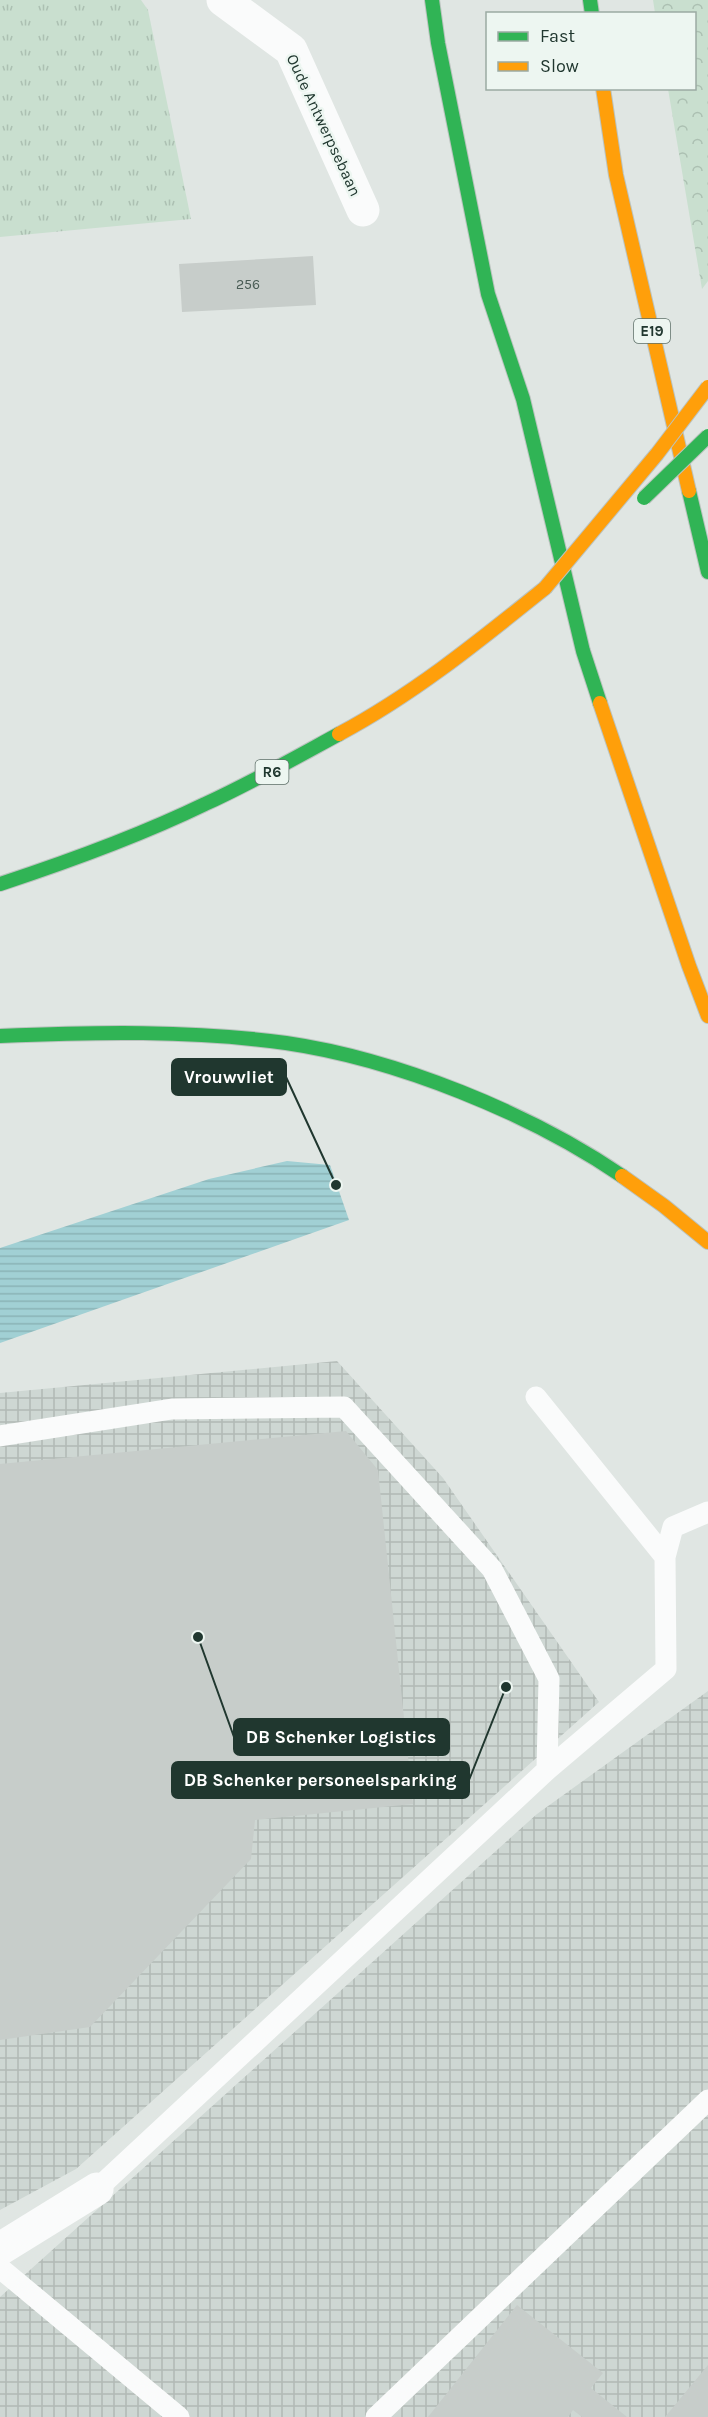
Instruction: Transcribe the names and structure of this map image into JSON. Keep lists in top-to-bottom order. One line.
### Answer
{"streets":{"highway":["E19","R6"],"street":["Oude Antwerpsebaan"]},"places":["Vrouwvliet","DB Schenker Logistics","DB Schenker personeelsparking"],"house_numbers":["256"],"legend":["Fast","Slow"]}
